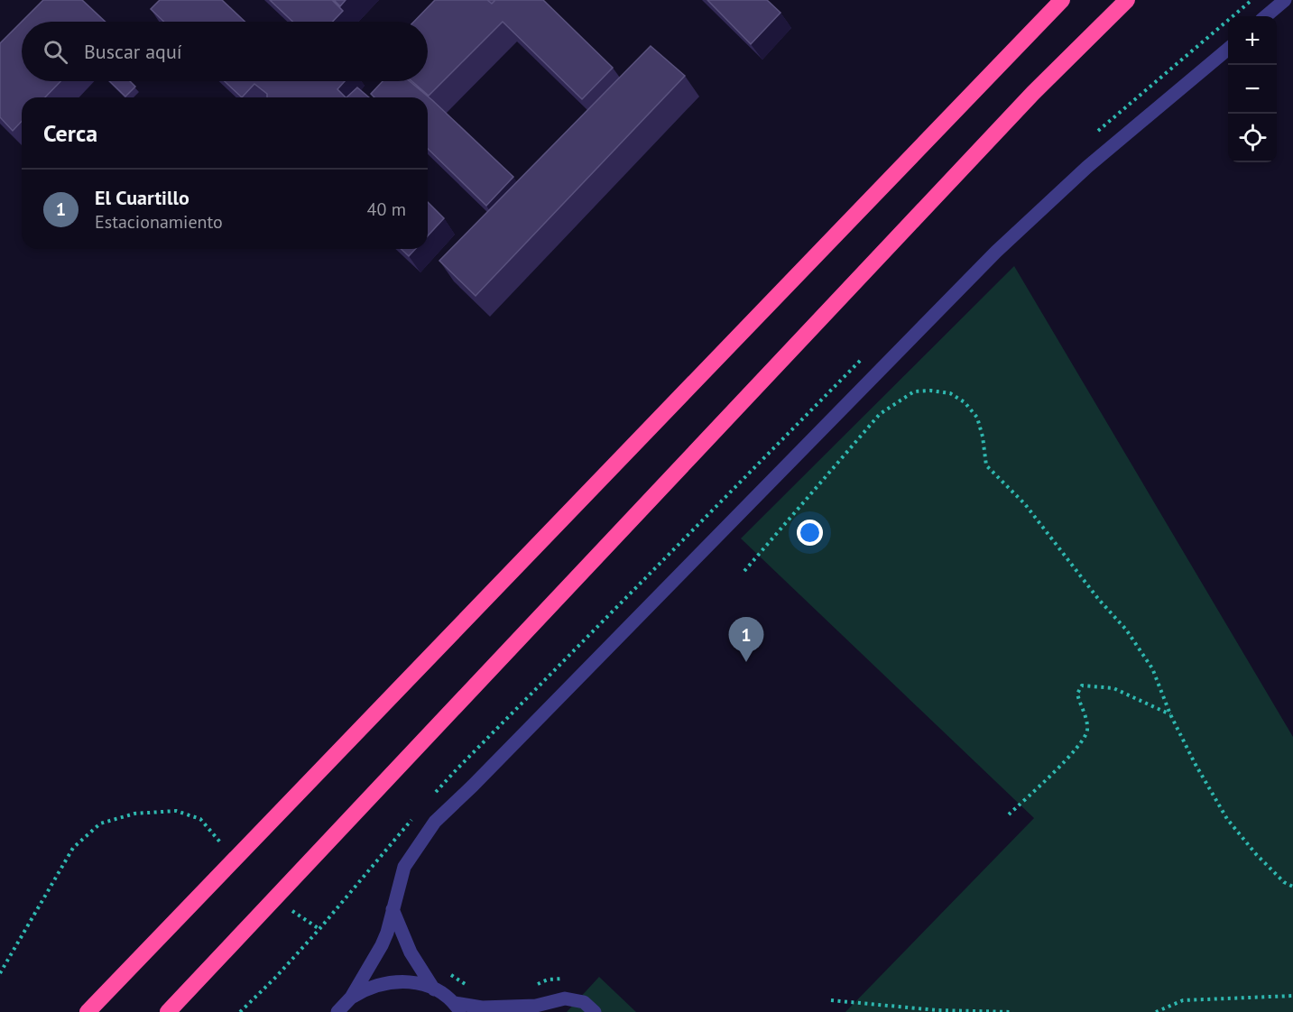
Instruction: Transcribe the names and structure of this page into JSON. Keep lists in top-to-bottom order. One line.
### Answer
{"page":{"map_buttons":["+","−"],"search":"Buscar aquí","heading":"Cerca","list":[{"mark":"1","name":"El Cuartillo","note":"Estacionamiento","value":"40 m"}],"pins":"1"}}
